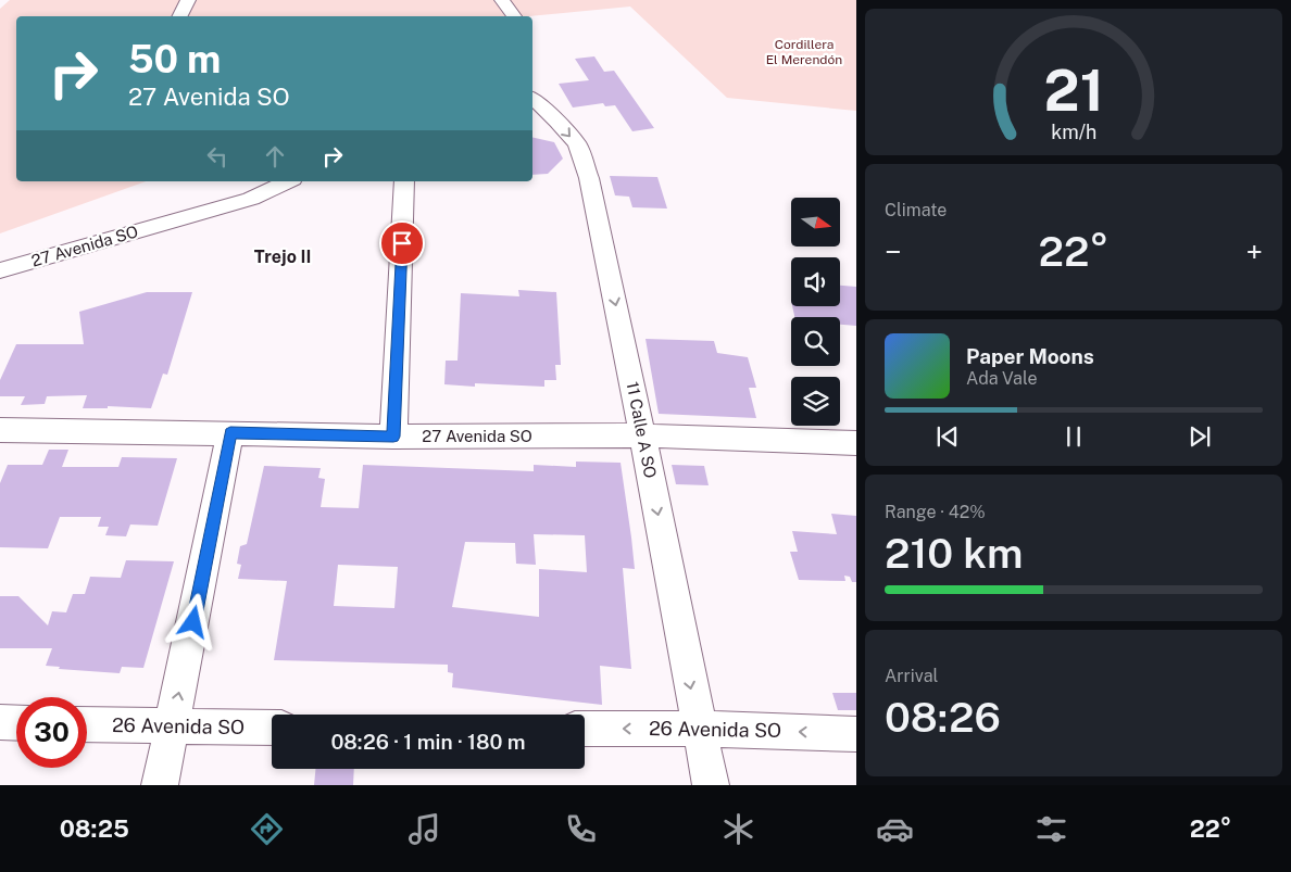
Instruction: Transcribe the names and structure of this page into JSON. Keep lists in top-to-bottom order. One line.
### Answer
{"streets":{"street":["27 Avenida SO","11 Calle A SO","26 Avenida SO"]},"crossings":[["27 Avenida SO","11 Calle A SO"],["11 Calle A SO","26 Avenida SO"]],"one_way":["11 Calle A SO","26 Avenida SO"],"districts":["Trejo II"],"parks":["Cordillera El Merendón"],"north":"right","page":{"turn":["50 m","27 Avenida SO"],"tile":["Climate",["Range · 42%","210 km"],["Arrival","08:26"]],"heat":["−","22°","+"],"song":["Paper Moons","Ada Vale"],"limit":"30","trip":"08:26 · 1 min · 180 m","tabs":["08:25","22°"],"gauge":["21","km/h"]}}
